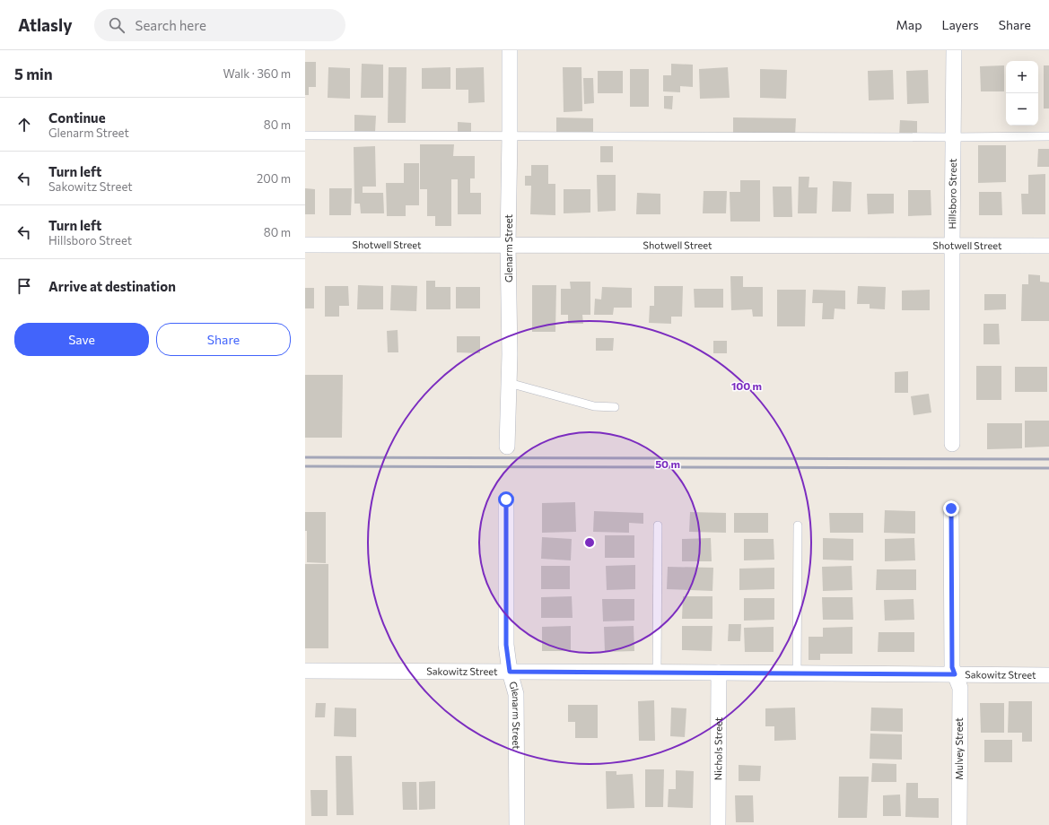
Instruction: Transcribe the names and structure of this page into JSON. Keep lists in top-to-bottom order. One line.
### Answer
{"streets":{"street":["Hillsboro Street","Shotwell Street","Glenarm Street","Sakowitz Street","Nichols Street","Mulvey Street"]},"crossings":[["Hillsboro Street","Shotwell Street"],["Shotwell Street","Glenarm Street"],["Glenarm Street","Sakowitz Street"],["Sakowitz Street","Nichols Street"],["Sakowitz Street","Mulvey Street"]],"page":{"header":"Atlasly","search":"Search here","nav":["Map","Layers","Share"],"heading":["5 min","Walk · 360 m"],"map_buttons":["+","−"],"list":[["Continue","Glenarm Street","80 m"],["Turn left","Sakowitz Street","200 m"],["Turn left","Hillsboro Street","80 m"],"Arrive at destination"],"buttons":["Save","Share"]},"rings":["100 m","50 m"]}
